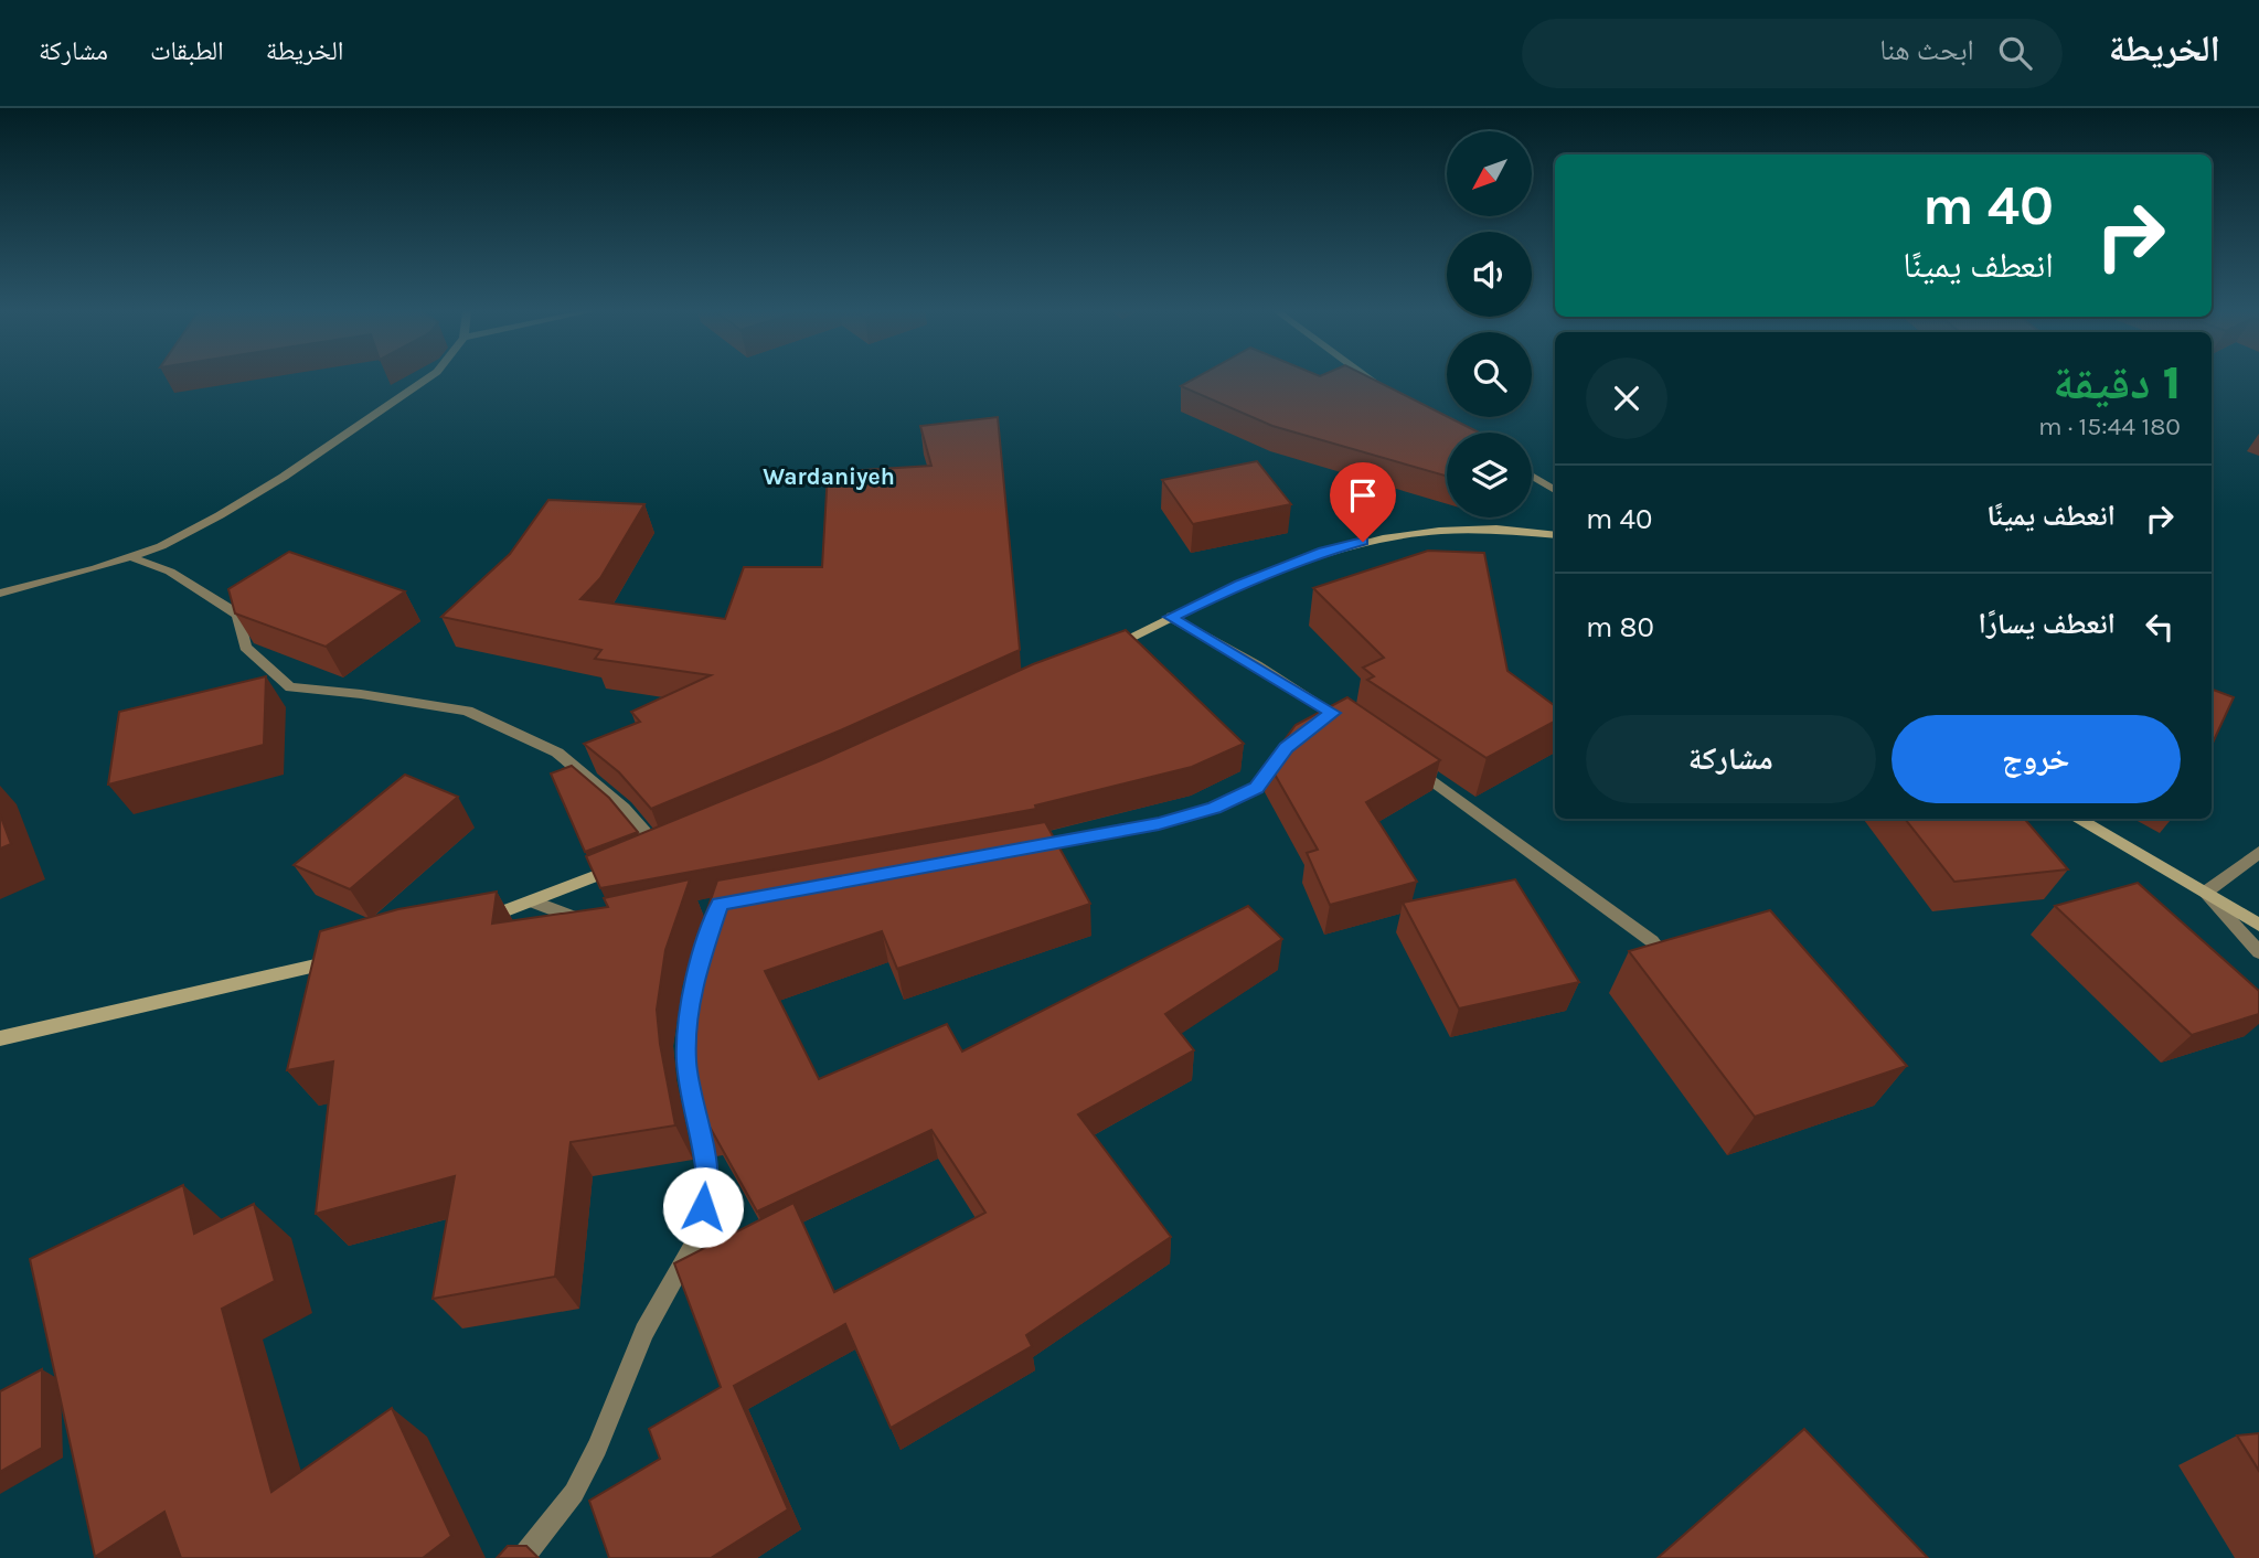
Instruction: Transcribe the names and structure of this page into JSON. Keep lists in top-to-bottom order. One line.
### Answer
{"districts":["Wardaniyeh"],"north":"bottom left","page":{"header":"الخريطة","search":"ابحث هنا","nav":["الخريطة","الطبقات","مشاركة"],"turn":["40 m","انعطف يمينًا"],"heading":["1 دقيقة","180 m · 15:44"],"list":[{"name":"انعطف يمينًا","value":"40 m"},{"name":"انعطف يسارًا","value":"80 m"}],"buttons":["خروج","مشاركة"]}}
